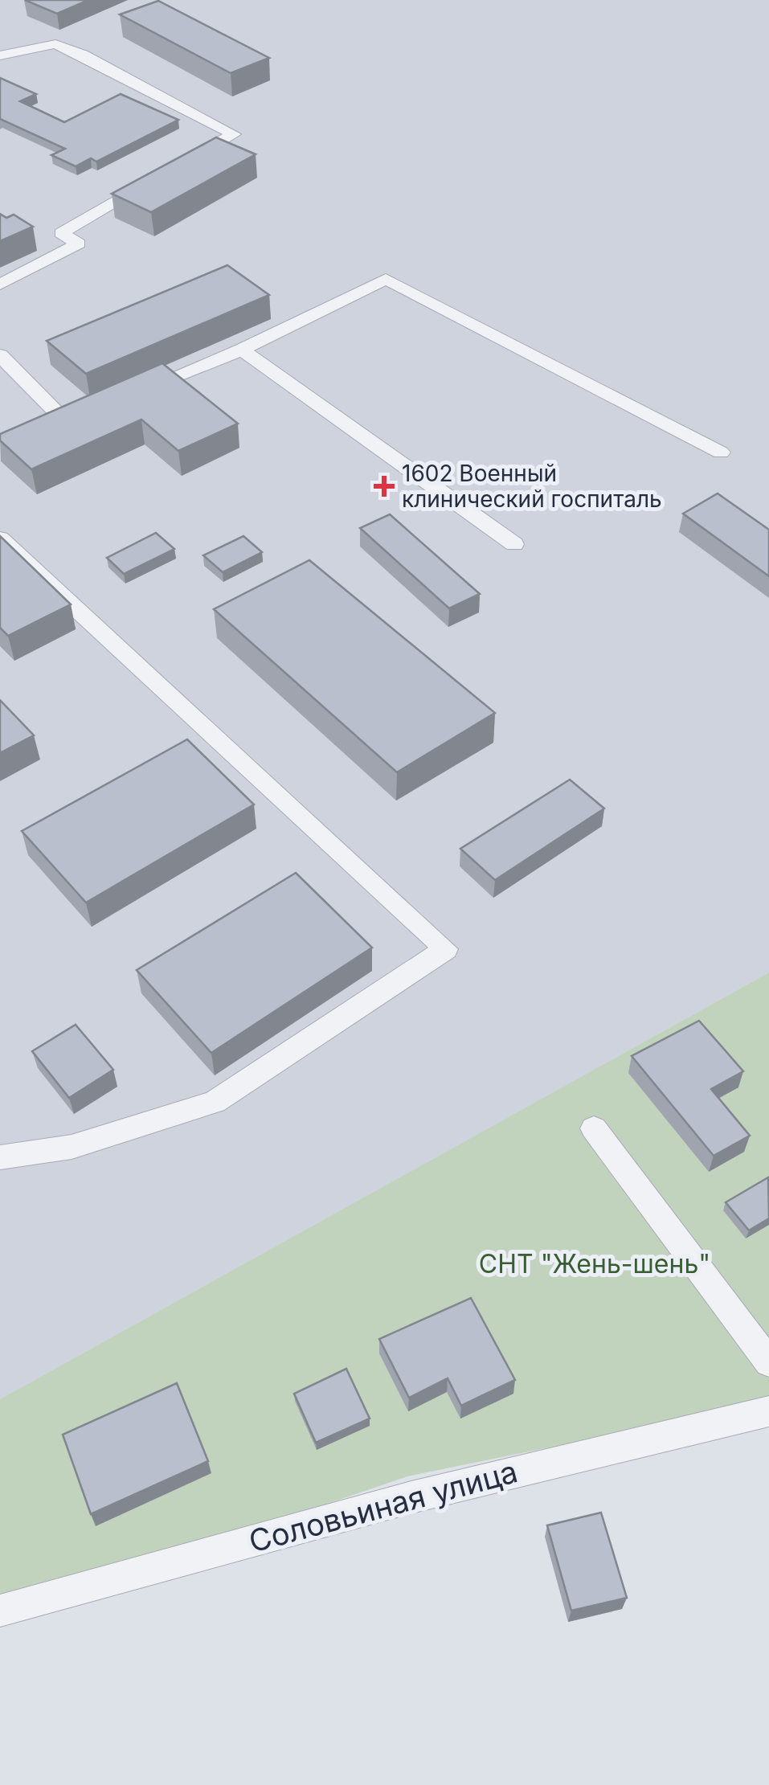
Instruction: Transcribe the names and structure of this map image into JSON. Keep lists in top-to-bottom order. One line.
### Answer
{"streets":{"lane":["Соловьиная улица"]},"parks":["СНТ \"Жень-шень\""],"places":{"health":["1602 Военный клинический госпиталь"]}}
